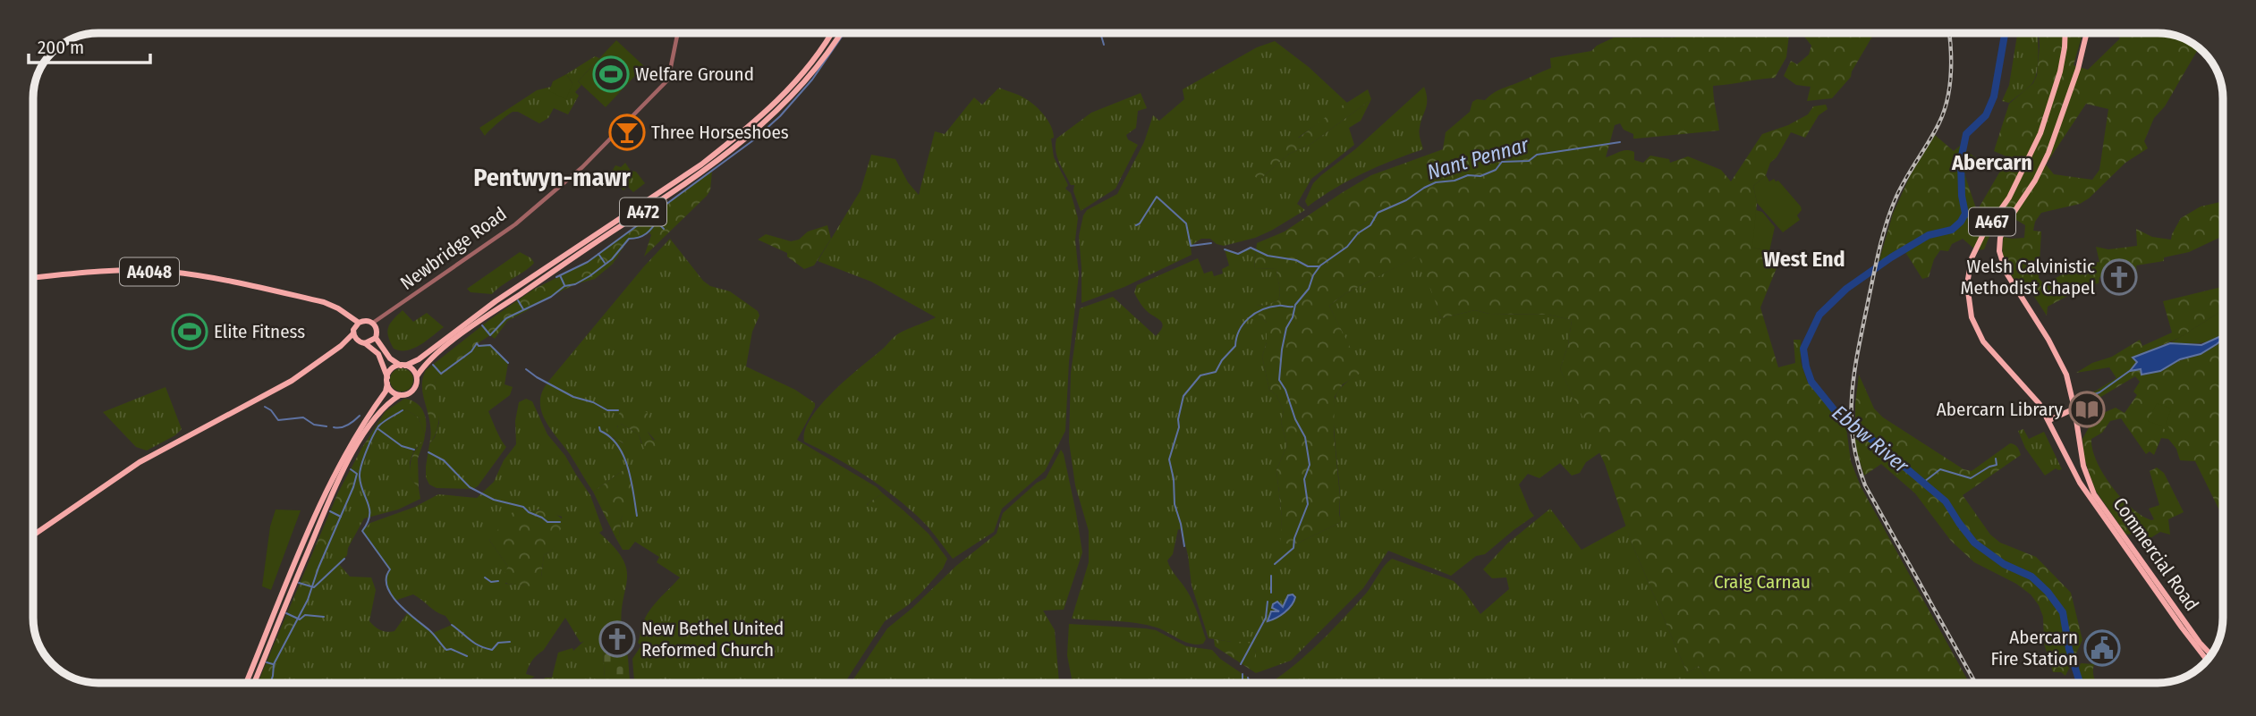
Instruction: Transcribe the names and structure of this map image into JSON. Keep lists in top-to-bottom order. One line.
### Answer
{"streets":{"main road":["A472","A467","A4048","Commercial Road"],"street":["Newbridge Road"]},"crossings":[["Newbridge Road","A4048"]],"districts":["Abercarn","Pentwyn-mawr","West End"],"water":["Nant Pennar","Ebbw River"],"parks":["Craig Carnau"],"places":{"sports":["Welfare Ground","Elite Fitness"],"bar":["Three Horseshoes"],"church":["Welsh Calvinistic Methodist Chapel","New Bethel United Reformed Church"],"library":["Abercarn Library"],"public building":["Abercarn Fire Station"]},"scale_bar":"200 m"}
